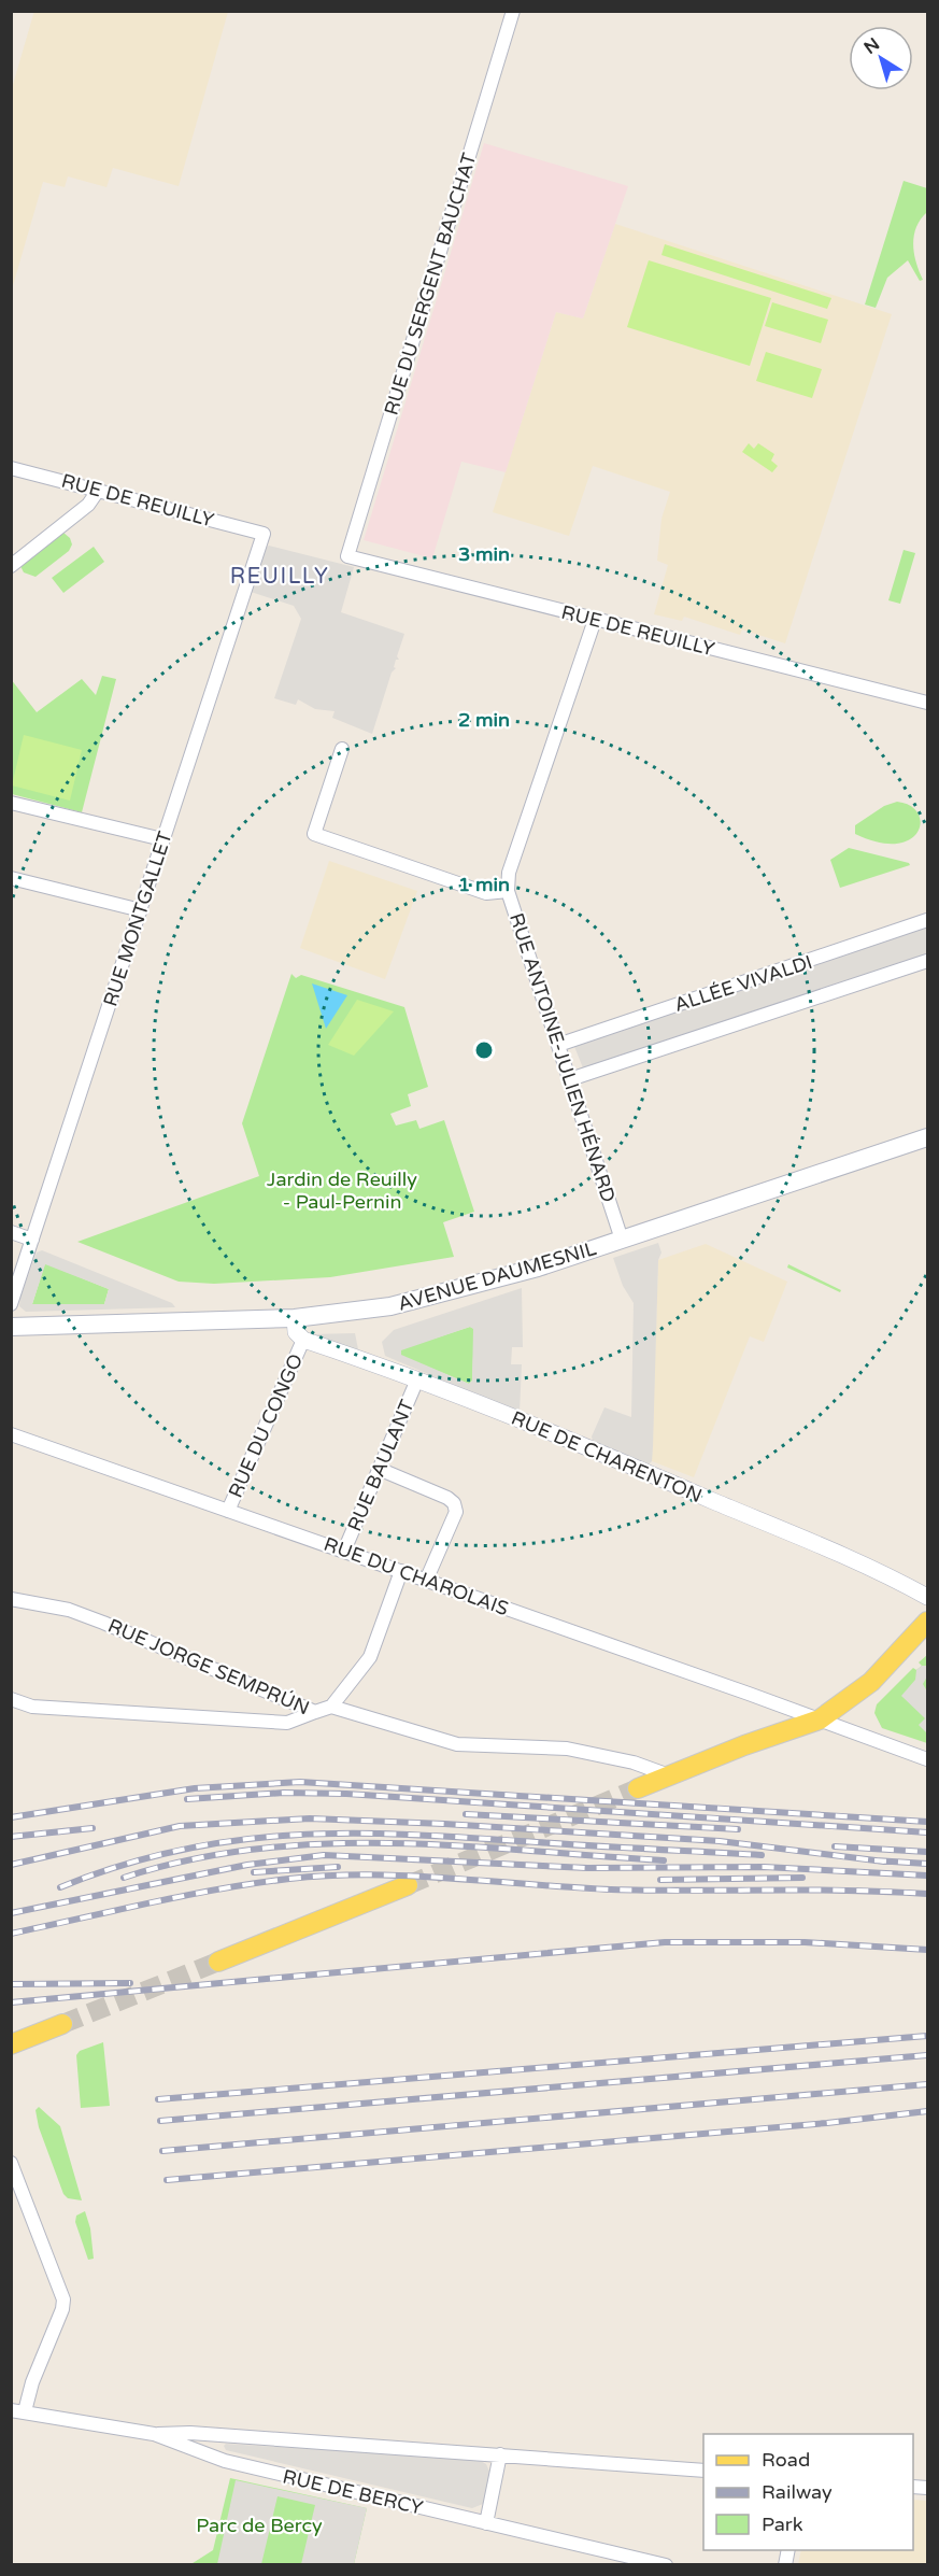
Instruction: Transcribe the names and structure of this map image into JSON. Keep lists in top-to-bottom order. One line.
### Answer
{"streets":{"main road":["AVENUE DAUMESNIL"],"street":["RUE DU SERGENT BAUCHAT","RUE DE REUILLY","RUE MONTGALLET","ALLÉE VIVALDI","RUE ANTOINE-JULIEN HÉNARD","RUE DU CONGO","RUE DE CHARENTON","RUE BAULANT","RUE DU CHAROLAIS","RUE JORGE SEMPRÚN","RUE DE BERCY"]},"crossings":[["RUE DU SERGENT BAUCHAT","RUE DE REUILLY"],["RUE DE REUILLY","RUE MONTGALLET"],["RUE DE REUILLY","RUE ANTOINE-JULIEN HÉNARD"],["ALLÉE VIVALDI","RUE ANTOINE-JULIEN HÉNARD"],["RUE ANTOINE-JULIEN HÉNARD","AVENUE DAUMESNIL"],["RUE DU CONGO","RUE DE CHARENTON"],["RUE DU CONGO","RUE DU CHAROLAIS"],["RUE DE CHARENTON","RUE BAULANT"],["RUE BAULANT","RUE DU CHAROLAIS"],["RUE DU CHAROLAIS","RUE JORGE SEMPRÚN"]],"districts":["REUILLY"],"parks":["Jardin de Reuilly - Paul-Pernin","Parc de Bercy"],"legend":["Road","Railway","Park"],"north":"top left","rings":["3 min","2 min","1 min"]}
